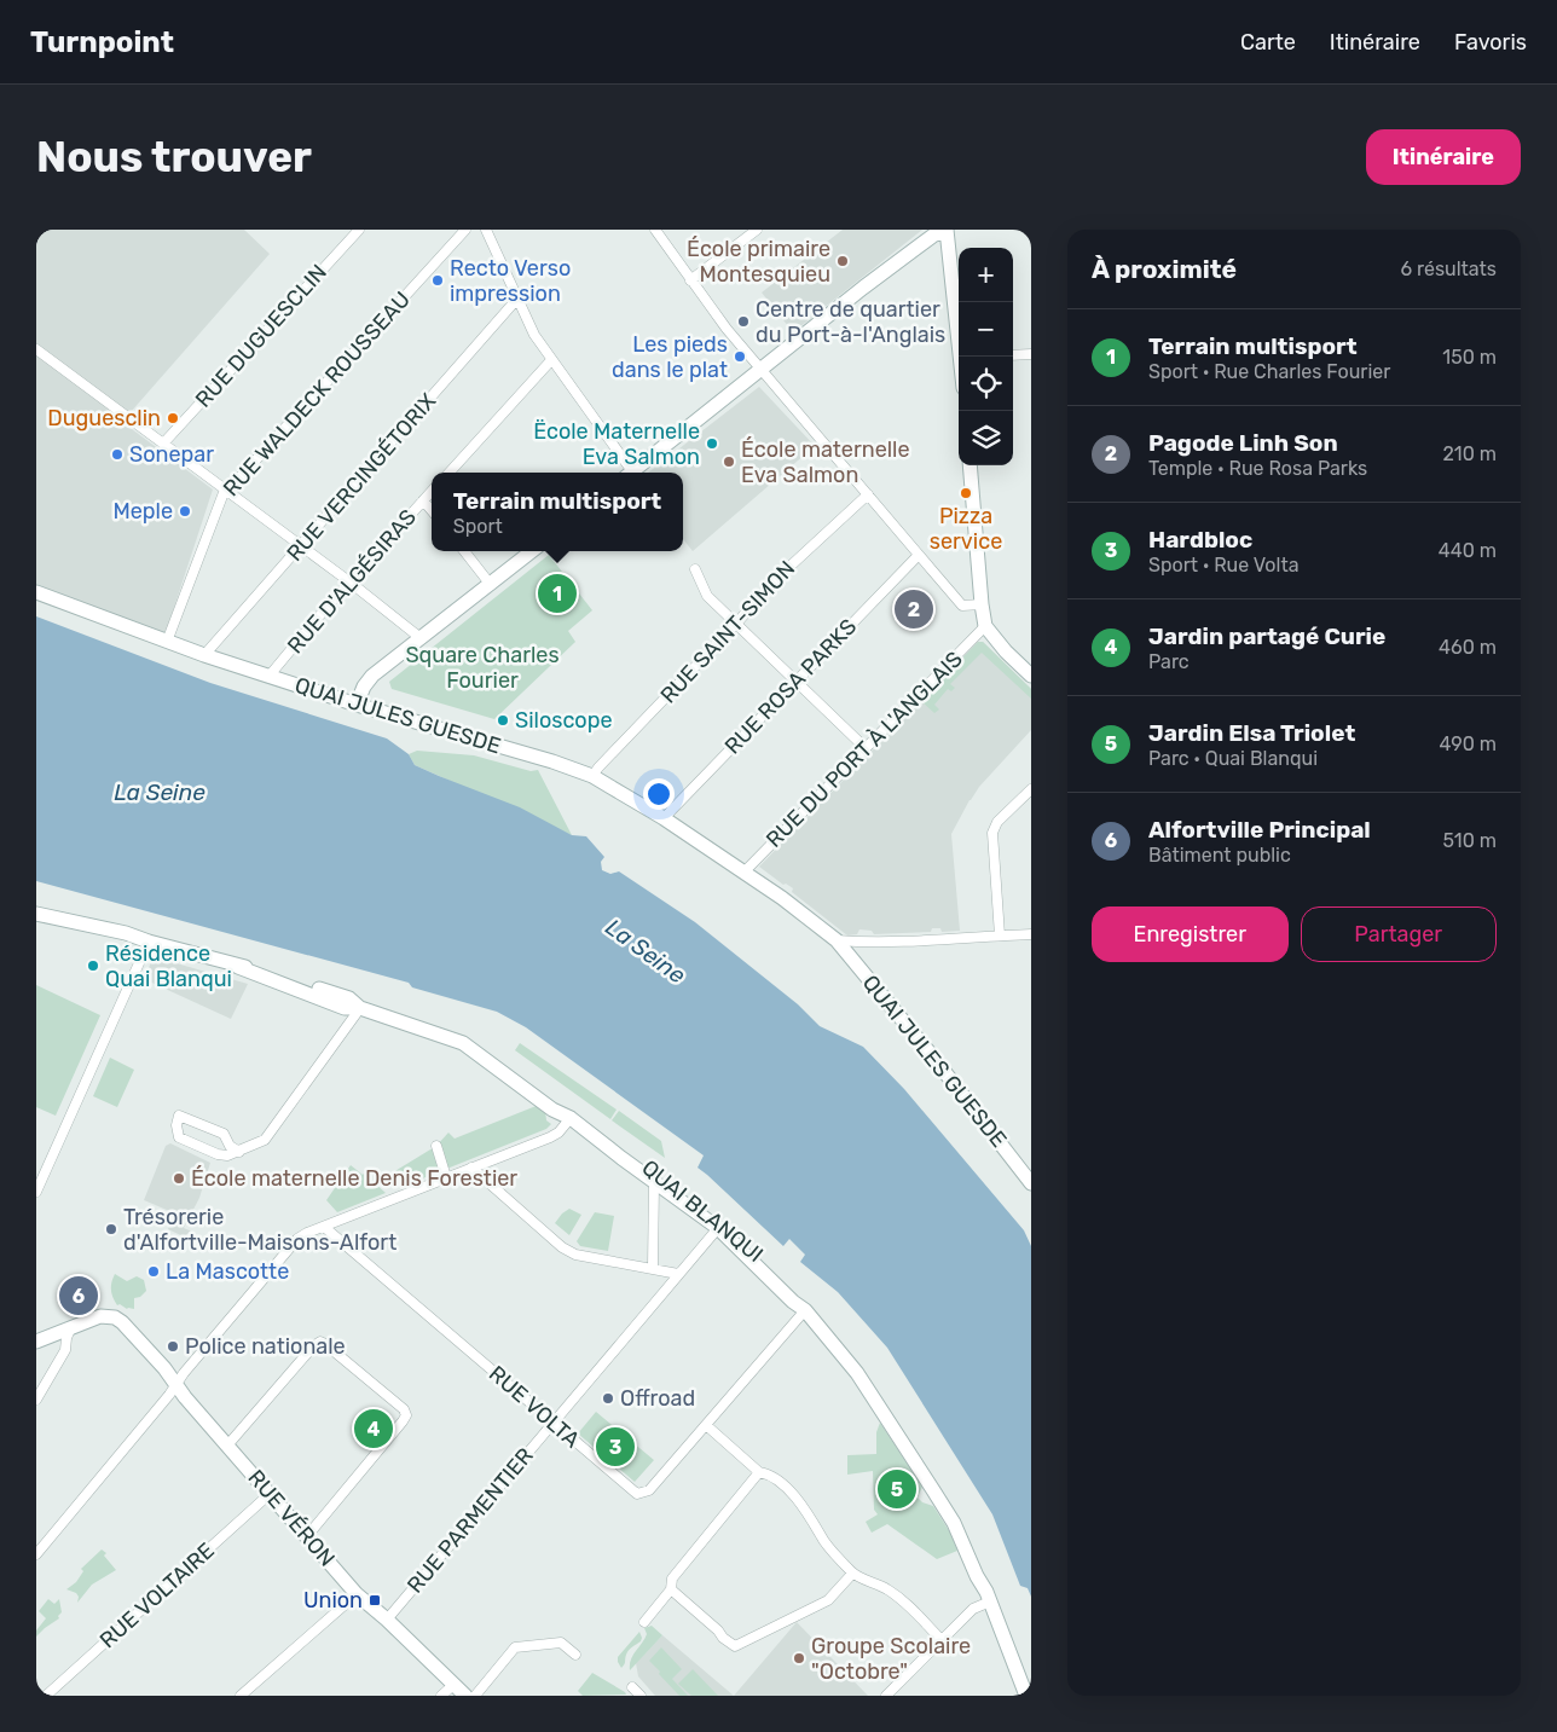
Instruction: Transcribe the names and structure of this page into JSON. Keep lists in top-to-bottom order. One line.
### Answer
{"streets":{"main road":["QUAI JULES GUESDE","QUAI BLANQUI","RUE VÉRON"],"street":["RUE DUGUESCLIN","RUE WALDECK ROUSSEAU","RUE VERCINGÉTORIX","RUE D'ALGÉSIRAS","RUE SAINT-SIMON","RUE ROSA PARKS","RUE DU PORT À L'ANGLAIS","RUE VOLTA","RUE PARMENTIER","RUE VOLTAIRE"]},"crossings":[["RUE WALDECK ROUSSEAU","QUAI JULES GUESDE"],["RUE VERCINGÉTORIX","QUAI JULES GUESDE"],["RUE D'ALGÉSIRAS","QUAI JULES GUESDE"],["RUE SAINT-SIMON","QUAI JULES GUESDE"],["RUE ROSA PARKS","QUAI JULES GUESDE"],["QUAI JULES GUESDE","RUE DU PORT À L'ANGLAIS"],["QUAI BLANQUI","RUE VOLTA"],["QUAI BLANQUI","RUE PARMENTIER"],["RUE VOLTA","RUE PARMENTIER"],["RUE VÉRON","RUE PARMENTIER"],["RUE VÉRON","RUE VOLTAIRE"]],"water":["La Seine"],"parks":["Square Charles Fourier"],"places":{"other":["École primaire Montesquieu","Recto Verso impression","Centre de quartier du Port-à-l'Anglais","Les pieds dans le plat","Duguesclin","Ëcole Maternelle Eva Salmon","Sonepar","École maternelle Eva Salmon","Pizza service","Meple","Siloscope","Résidence Quai Blanqui","École maternelle Denis Forestier","Trésorerie d'Alfortville-Maisons-Alfort","La Mascotte","Police nationale","Offroad","Groupe Scolaire \"Octobre\""],"transit":["Union"]},"page":{"header":"Turnpoint","nav":["Carte","Itinéraire","Favoris"],"buttons":["Itinéraire",["Enregistrer","Partager"]],"title":"Nous trouver","heading":["À proximité","6 résultats"],"map_buttons":["+","−"],"list":[{"mark":"1","name":"Terrain multisport","note":"Sport · Rue Charles Fourier","value":"150 m"},{"mark":"2","name":"Pagode Linh Son","note":"Temple · Rue Rosa Parks","value":"210 m"},{"mark":"3","name":"Hardbloc","note":"Sport · Rue Volta","value":"440 m"},{"mark":"4","name":"Jardin partagé Curie","note":"Parc","value":"460 m"},{"mark":"5","name":"Jardin Elsa Triolet","note":"Parc · Quai Blanqui","value":"490 m"},{"mark":"6","name":"Alfortville Principal","note":"Bâtiment public","value":"510 m"}],"popup":["Terrain multisport","Sport"],"pins":["1","2","6","4","3","5"]}}
